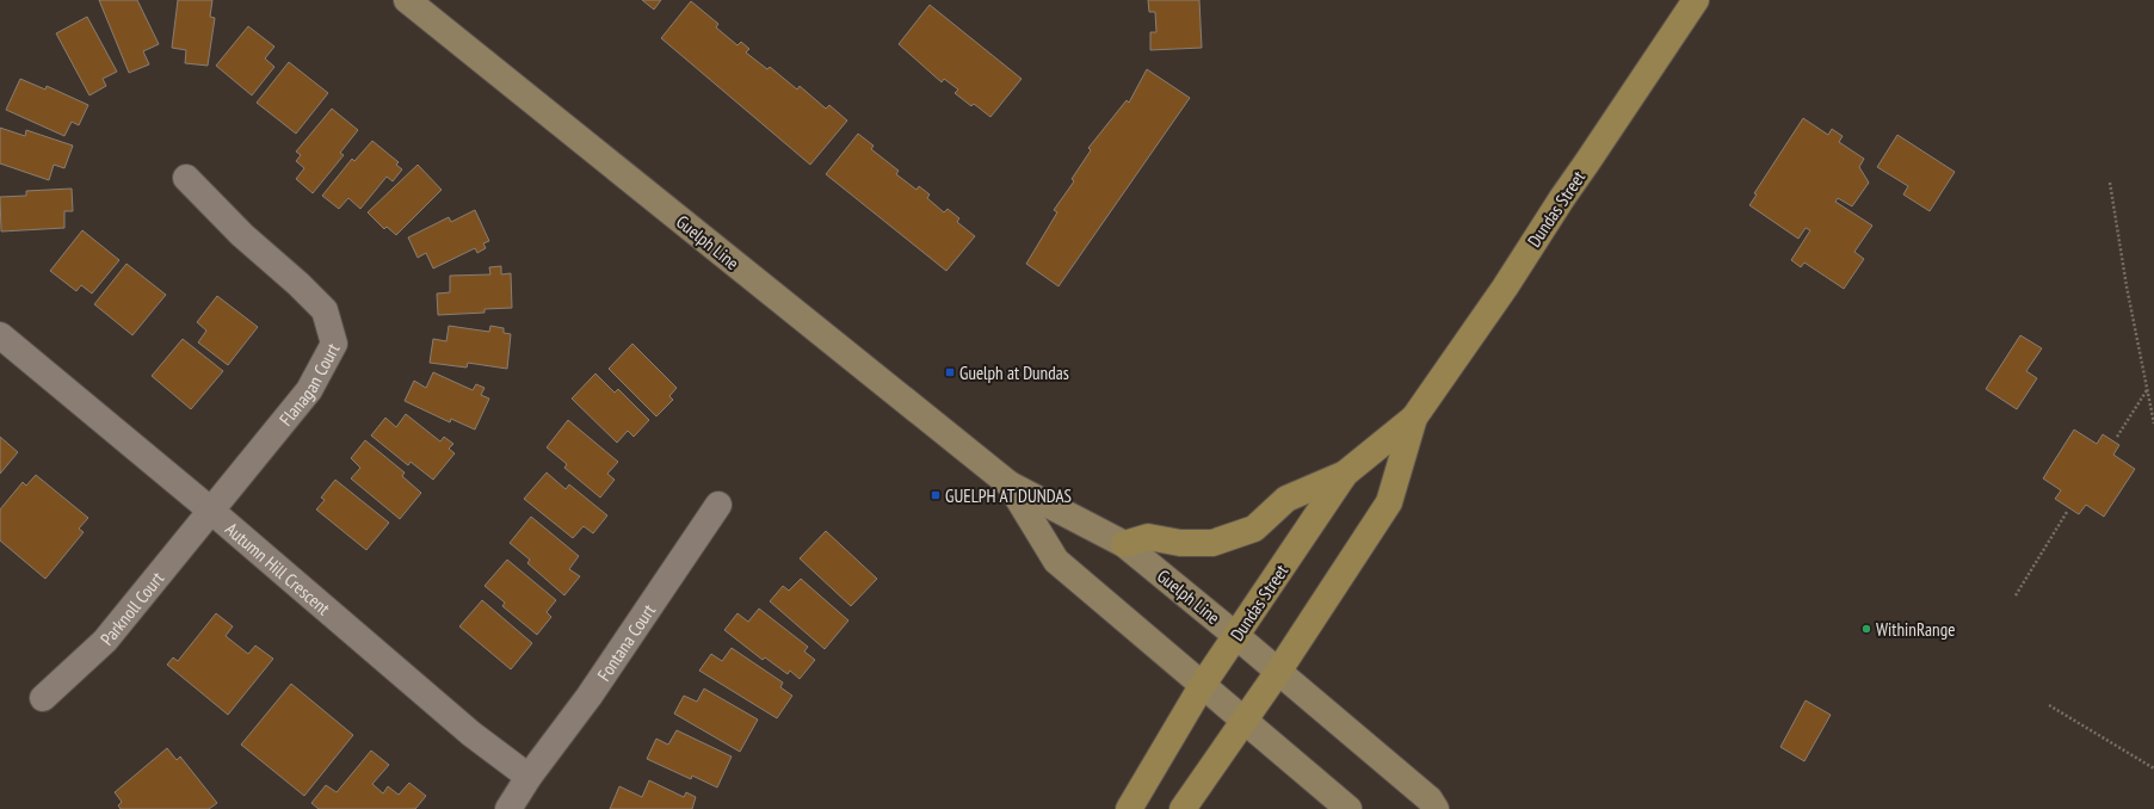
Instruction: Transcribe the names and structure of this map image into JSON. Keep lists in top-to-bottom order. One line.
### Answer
{"streets":{"main road":["Dundas Street","Guelph Line"],"street":["Flanagan Court","Autumn Hill Crescent","Parknoll Court","Fontana Court"]},"crossings":[["Dundas Street","Guelph Line"],["Flanagan Court","Autumn Hill Crescent"],["Flanagan Court","Parknoll Court"],["Autumn Hill Crescent","Parknoll Court"],["Autumn Hill Crescent","Fontana Court"]],"places":{"transit":["Guelph at Dundas","GUELPH AT DUNDAS"],"other":["WithinRange"]}}
